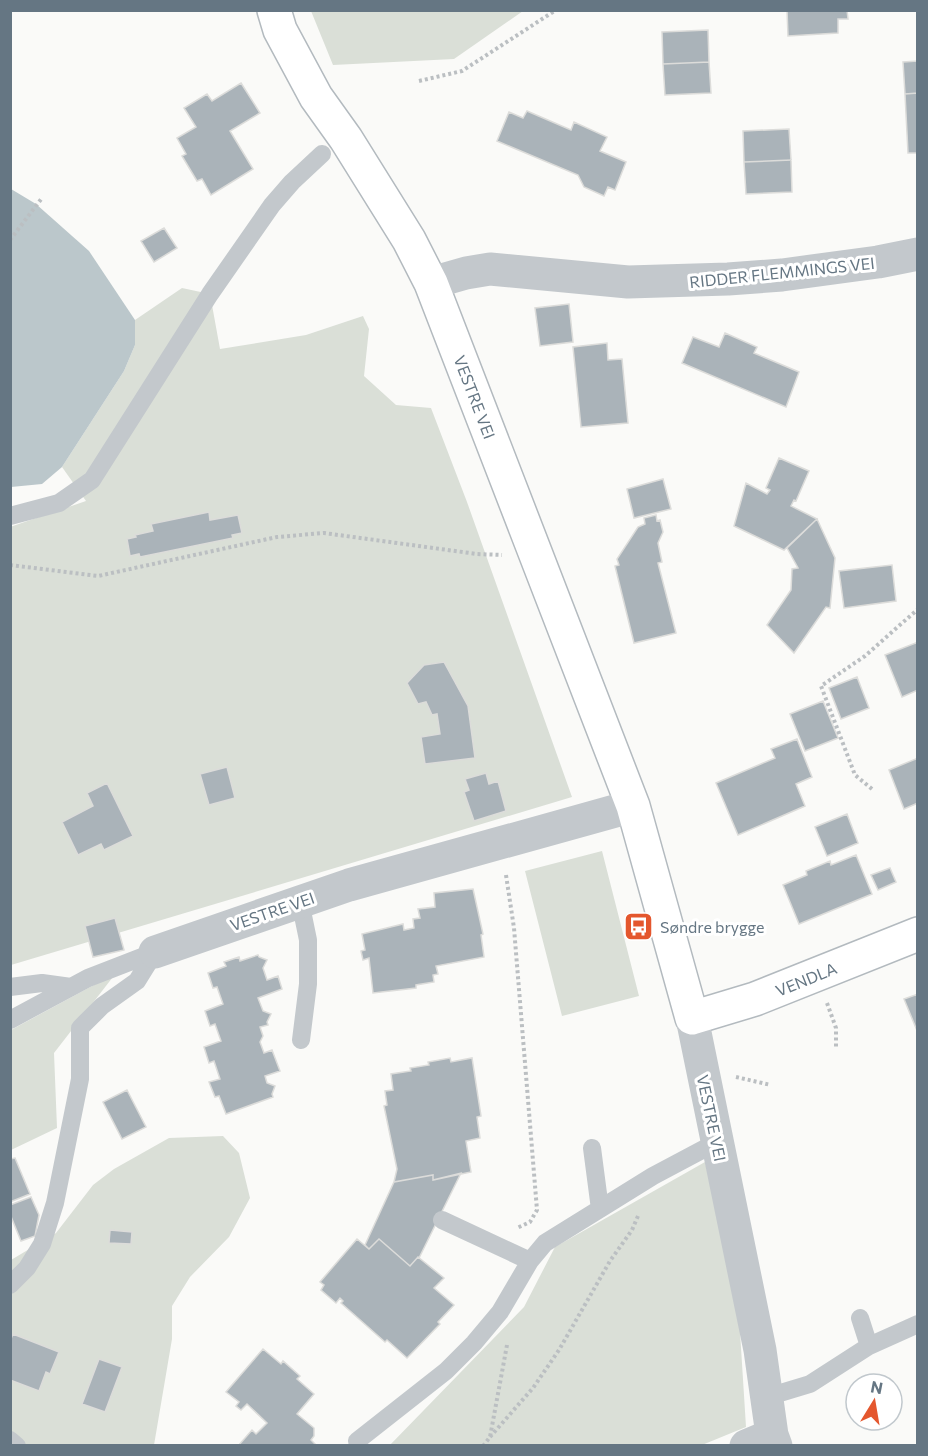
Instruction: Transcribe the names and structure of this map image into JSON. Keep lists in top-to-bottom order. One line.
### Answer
{"streets":{"street":["RIDDER FLEMMINGS VEI","VESTRE VEI","VENDLA"]},"crossings":[["RIDDER FLEMMINGS VEI","VESTRE VEI"],["VESTRE VEI","VENDLA"]],"places":{"bus stop":["Søndre brygge"]},"north":"top"}
